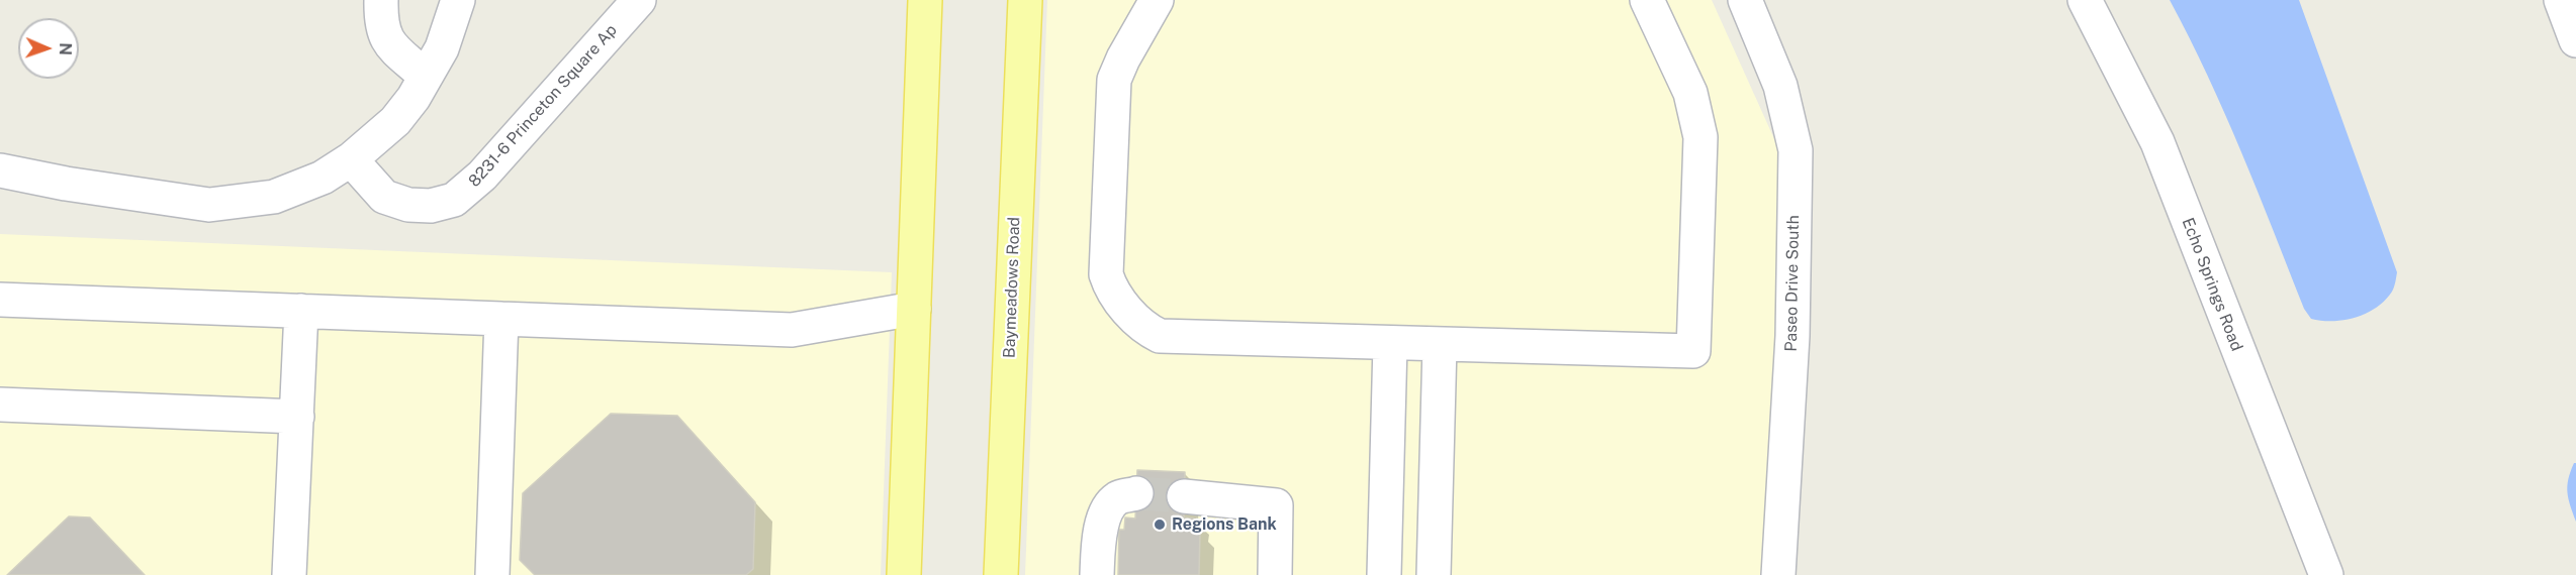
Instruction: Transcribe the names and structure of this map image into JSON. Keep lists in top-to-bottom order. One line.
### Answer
{"streets":{"main road":["Baymeadows Road"],"street":["8231-6 Princeton Square Ap","Paseo Drive South","Echo Springs Road"]},"places":["Regions Bank"],"north":"right"}
